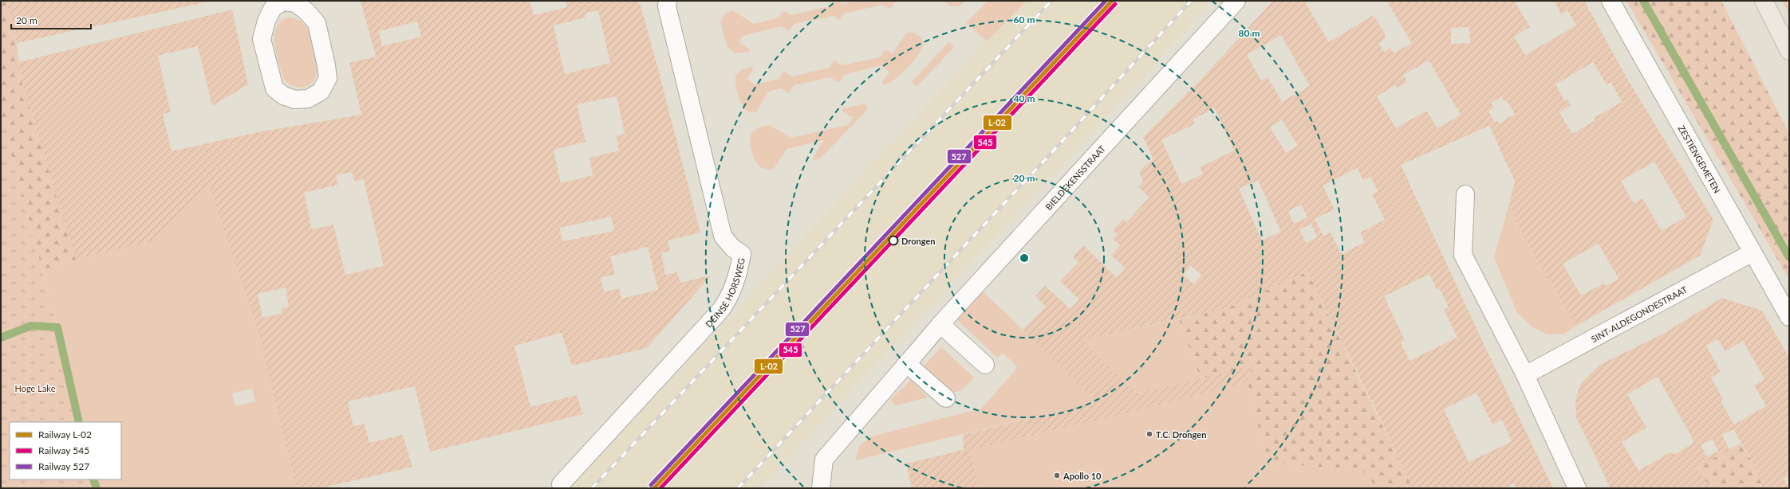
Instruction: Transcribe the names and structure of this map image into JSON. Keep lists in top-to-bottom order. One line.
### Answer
{"streets":{"street":["ZESTIENGEMETEN","BIELDEKENSSTRAAT","DEINSE HORSWEG","SINT-ALDEGONDESTRAAT"]},"crossings":[["ZESTIENGEMETEN","SINT-ALDEGONDESTRAAT"]],"parks":["Hoge Lake"],"places":["Drongen","T.C. Drongen","Apollo 10"],"lines":["rail line L-02","rail line 527","rail line 545"],"legend":["Railway L-02","Railway 545","Railway 527"],"scale_bar":"20 m","rings":["60 m","80 m","40 m","20 m"]}
